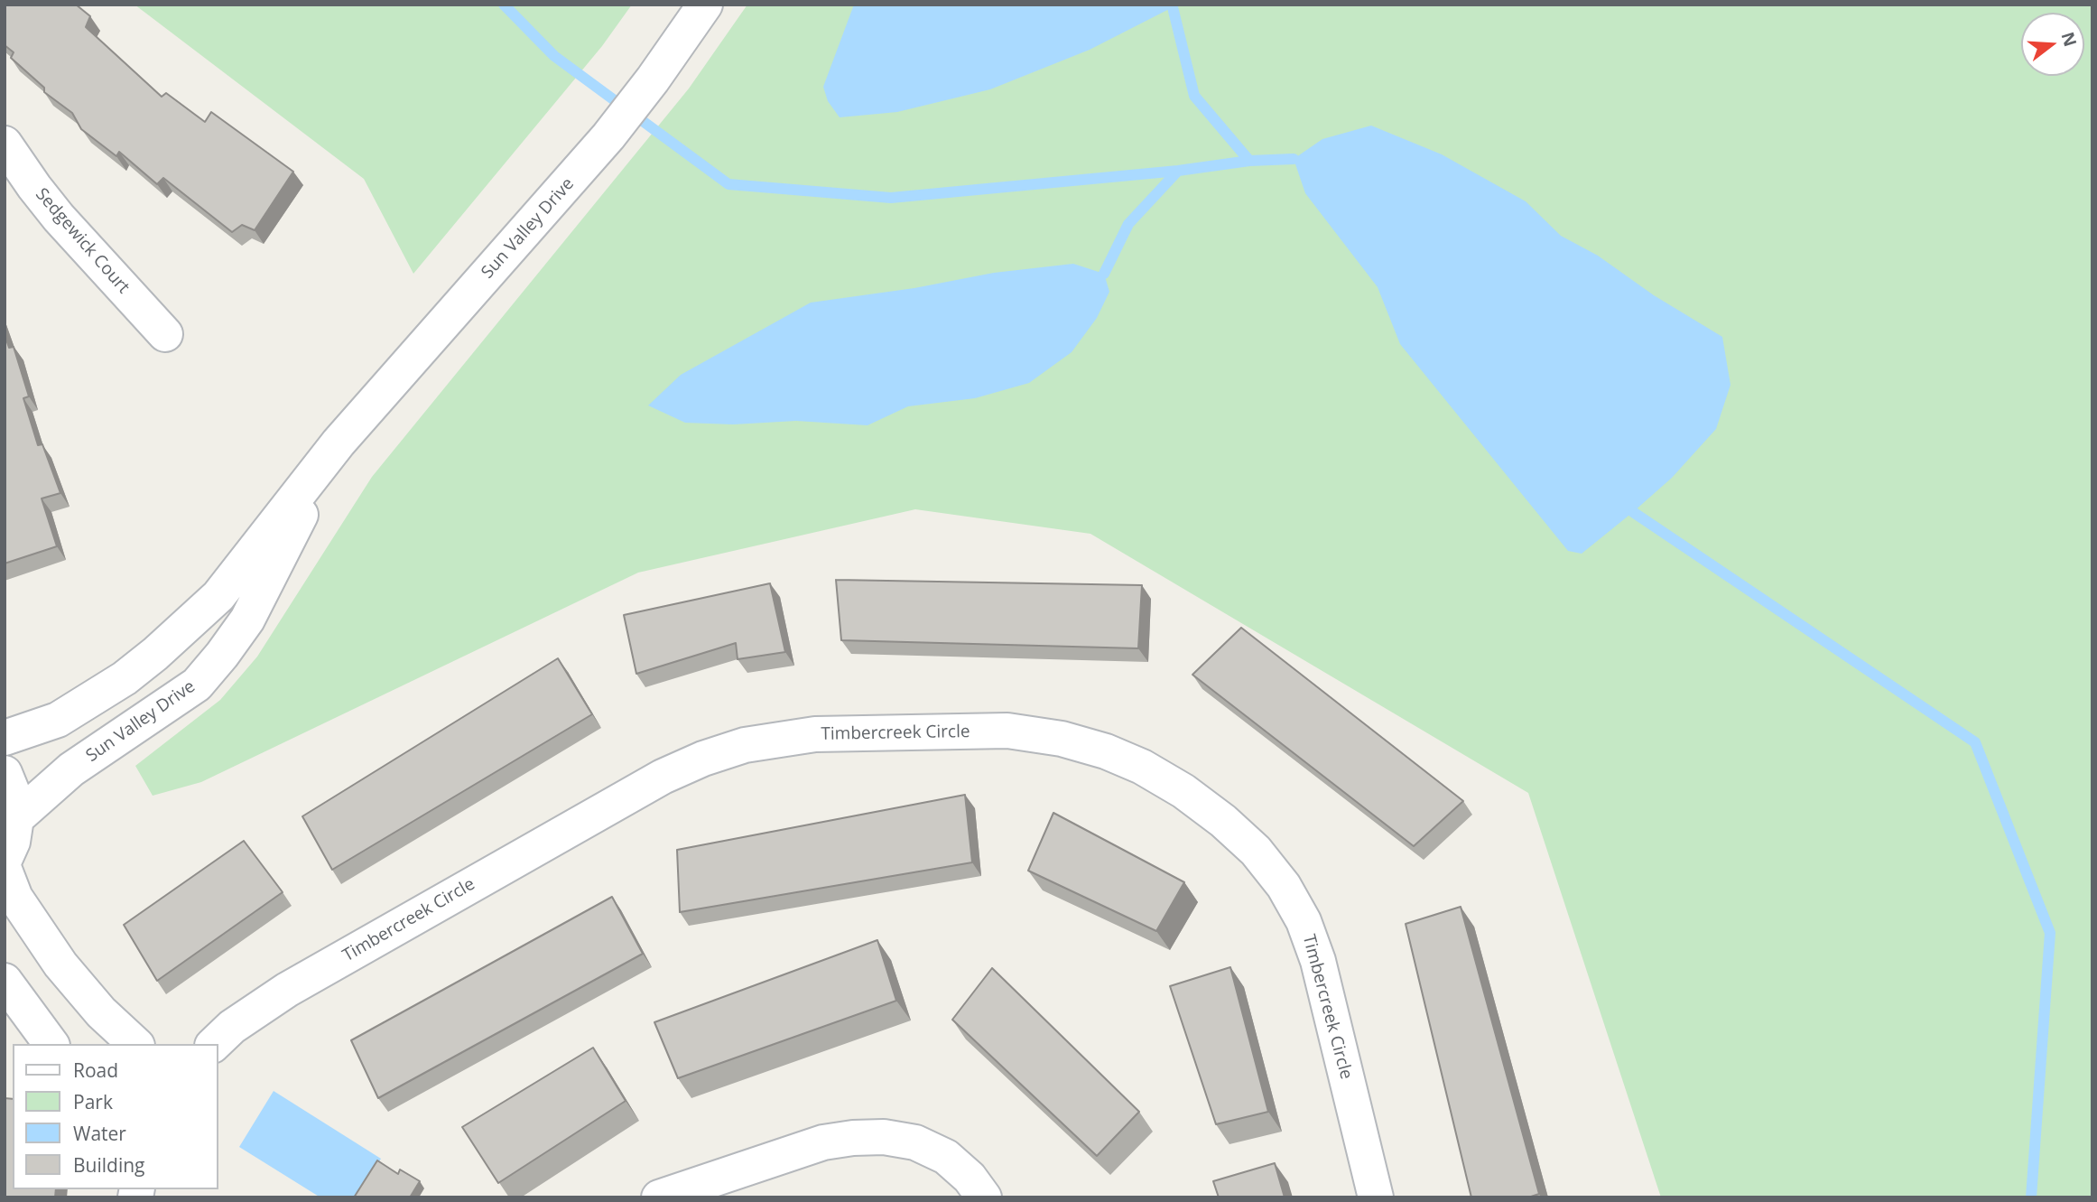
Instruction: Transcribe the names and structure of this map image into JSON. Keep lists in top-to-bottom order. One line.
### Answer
{"streets":{"street":["Sun Valley Drive","Sedgewick Court","Timbercreek Circle"]},"legend":["Road","Park","Water","Building"],"north":"right"}
